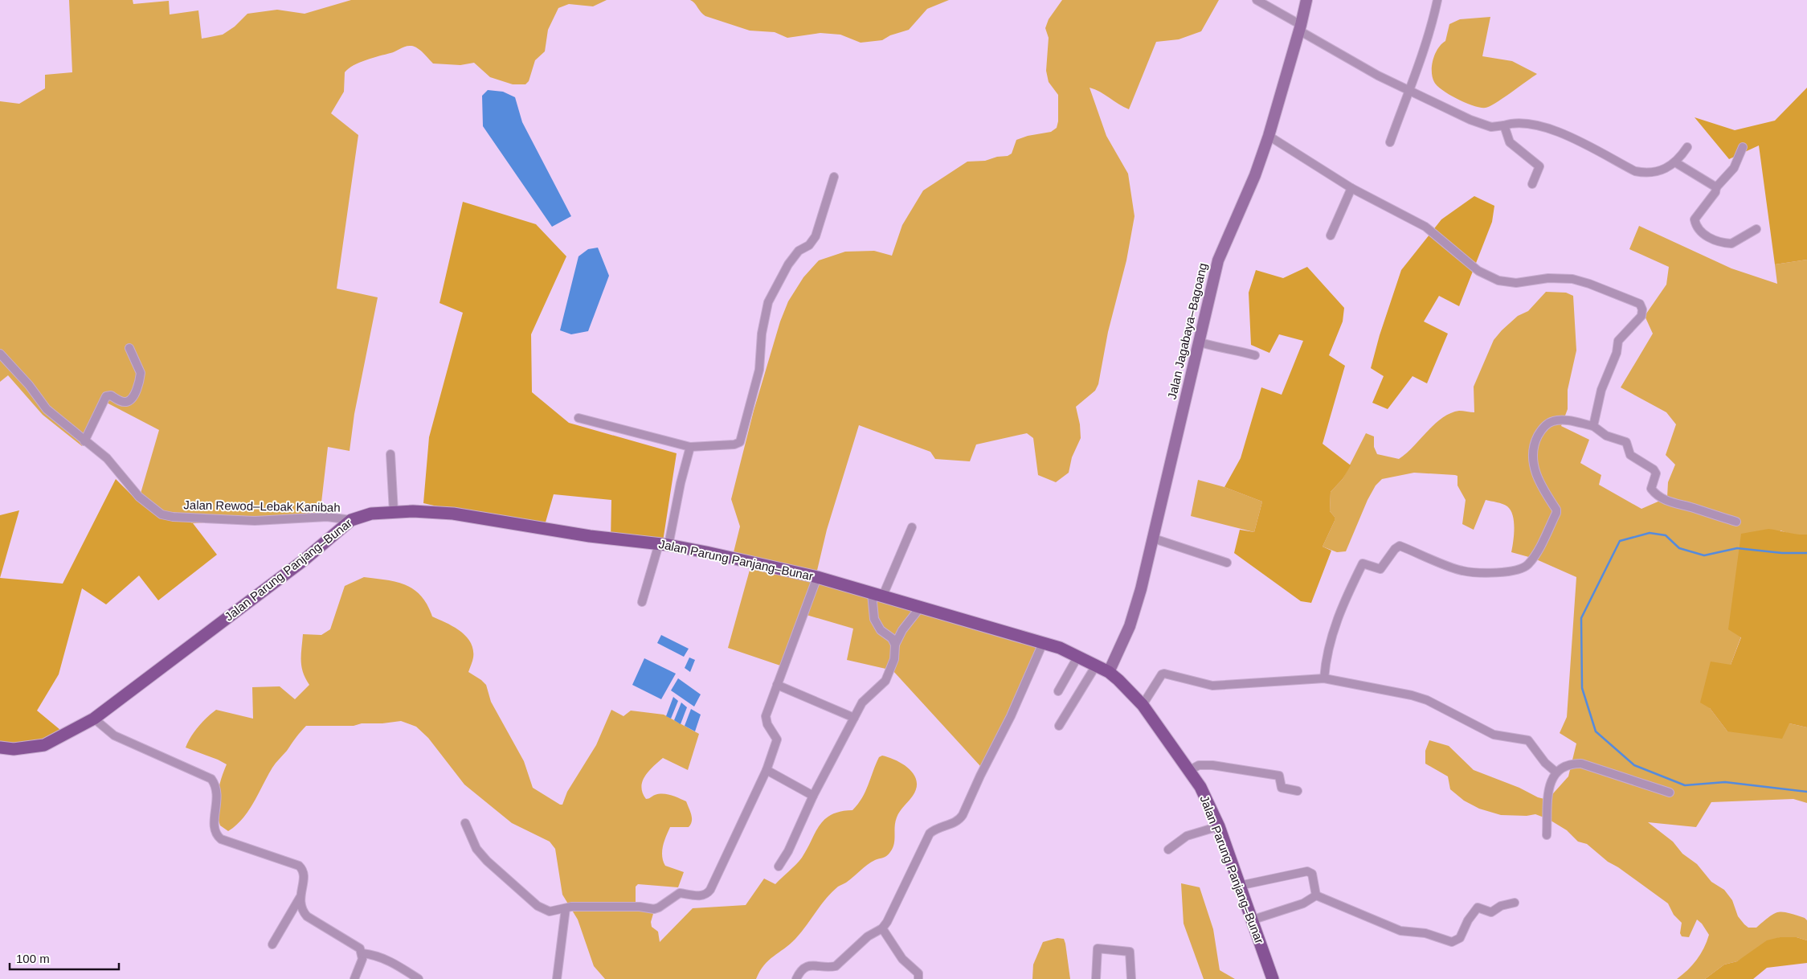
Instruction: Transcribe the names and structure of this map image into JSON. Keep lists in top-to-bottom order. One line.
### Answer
{"streets":{"main road":["Jalan Parung Panjang–Bunar"],"street":["Jalan Jagabaya–Bagoang","Jalan Rewod–Lebak Kanibah"]},"crossings":[["Jalan Jagabaya–Bagoang","Jalan Parung Panjang–Bunar"],["Jalan Rewod–Lebak Kanibah","Jalan Parung Panjang–Bunar"]],"scale_bar":"100 m"}
